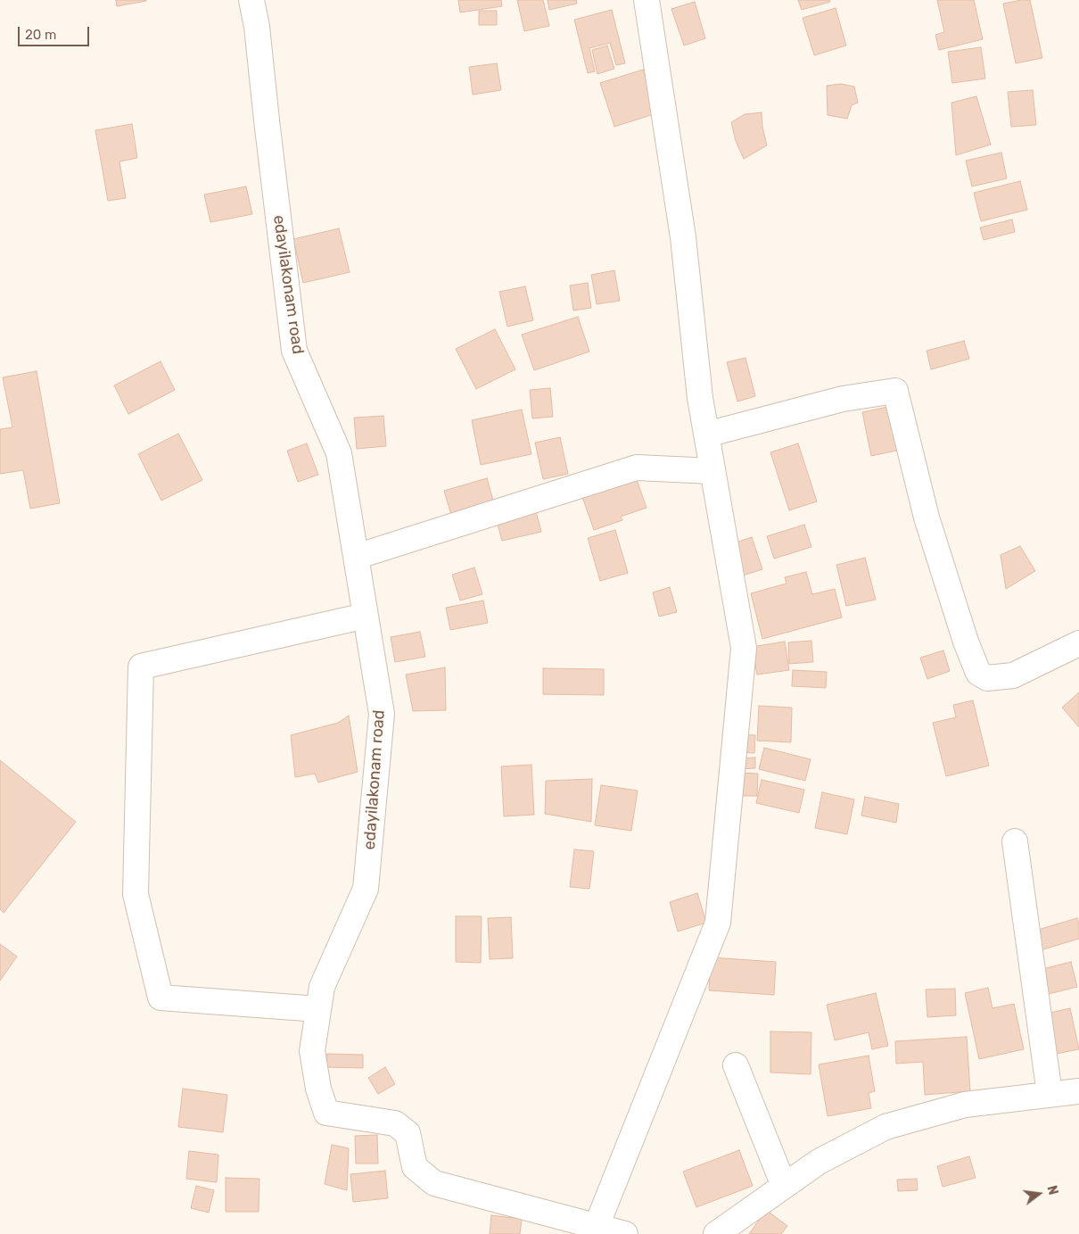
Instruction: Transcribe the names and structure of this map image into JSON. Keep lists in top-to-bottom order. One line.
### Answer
{"streets":{"street":["edayilakonam road"]},"scale_bar":"20 m","north":"right"}
